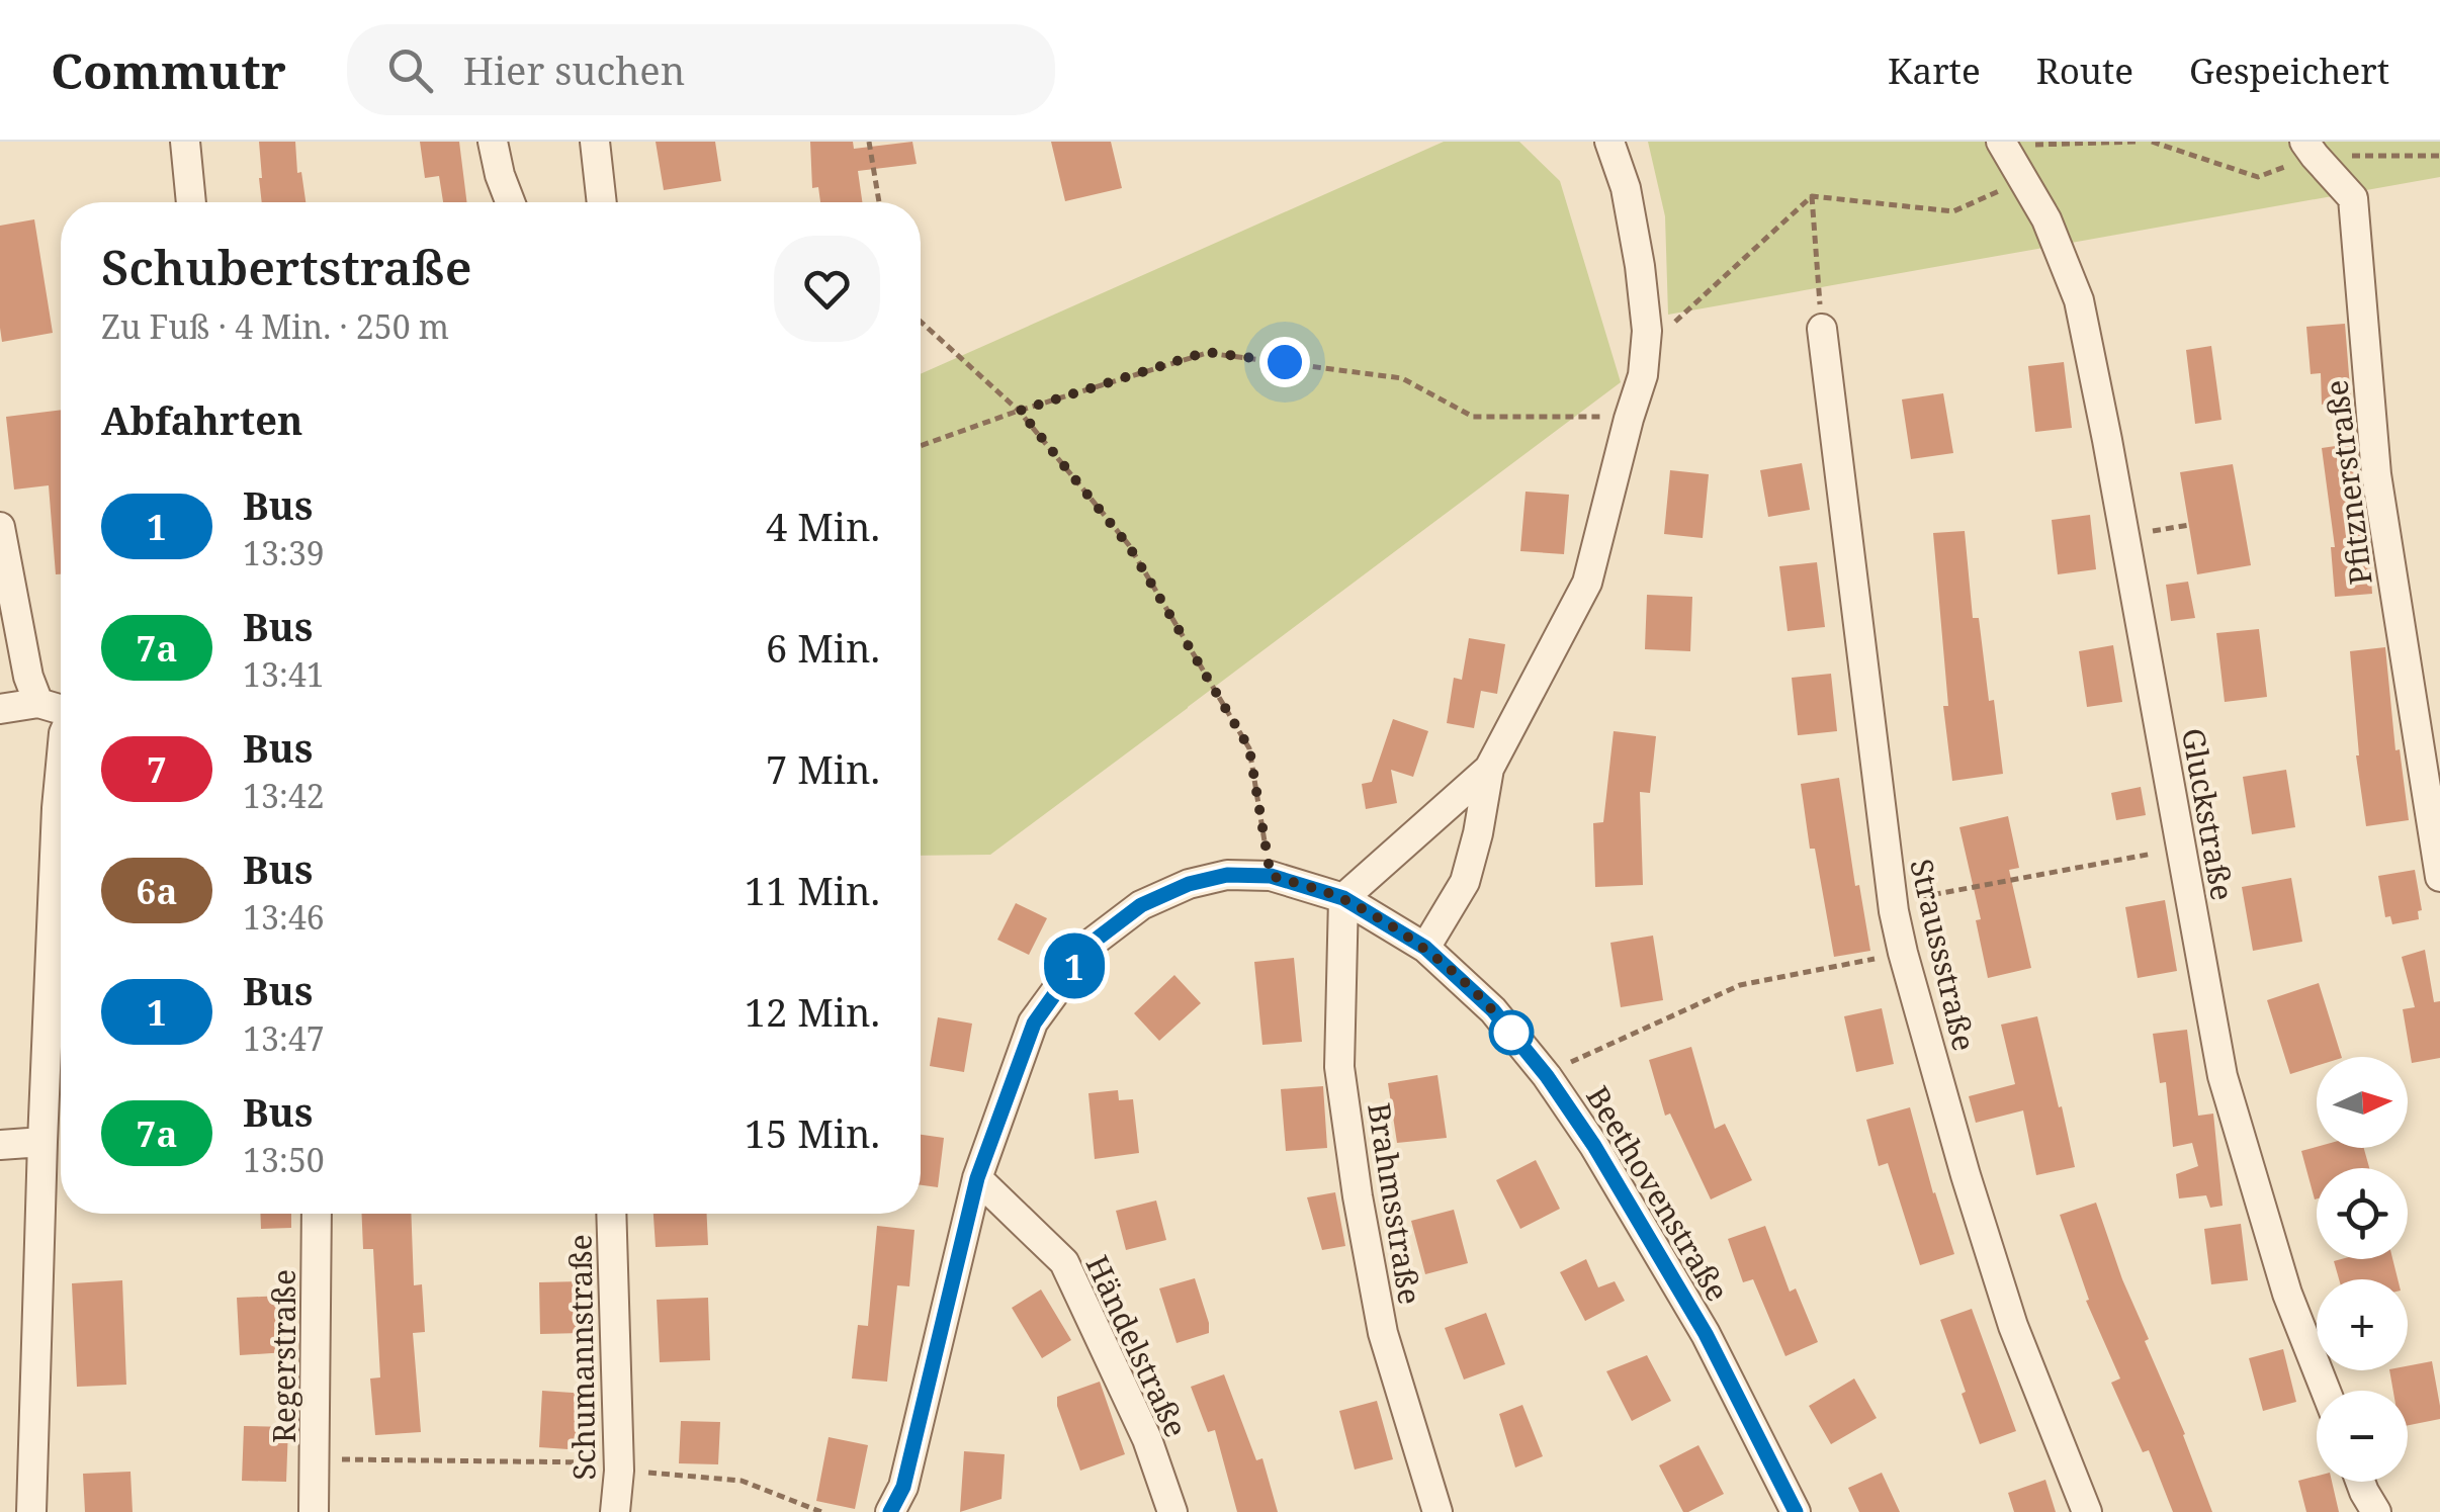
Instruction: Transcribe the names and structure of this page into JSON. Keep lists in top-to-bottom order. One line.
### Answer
{"streets":{"street":["Pfitznerstraße","Gluckstraße","Straussstraße","Beethovenstraße","Brahmsstraße","Händelstraße","Regerstraße","Schumannstraße"]},"crossings":[["Beethovenstraße","Brahmsstraße"],["Beethovenstraße","Händelstraße"]],"lines":["bus line 1"],"north":"right","page":{"header":"Commutr","search":"Hier suchen","nav":["Karte","Route","Gespeichert"],"on_map":"1","heading":[["Schubertstraße","Zu Fuß · 4 Min. · 250 m"],"Abfahrten"],"list":[{"mark":"1","name":"Bus","note":"13:39","value":"4 Min."},{"mark":"7a","name":"Bus","note":"13:41","value":"6 Min."},{"mark":"7","name":"Bus","note":"13:42","value":"7 Min."},{"mark":"6a","name":"Bus","note":"13:46","value":"11 Min."},{"mark":"1","name":"Bus","note":"13:47","value":"12 Min."},{"mark":"7a","name":"Bus","note":"13:50","value":"15 Min."}],"map_buttons":["+","−"]}}
